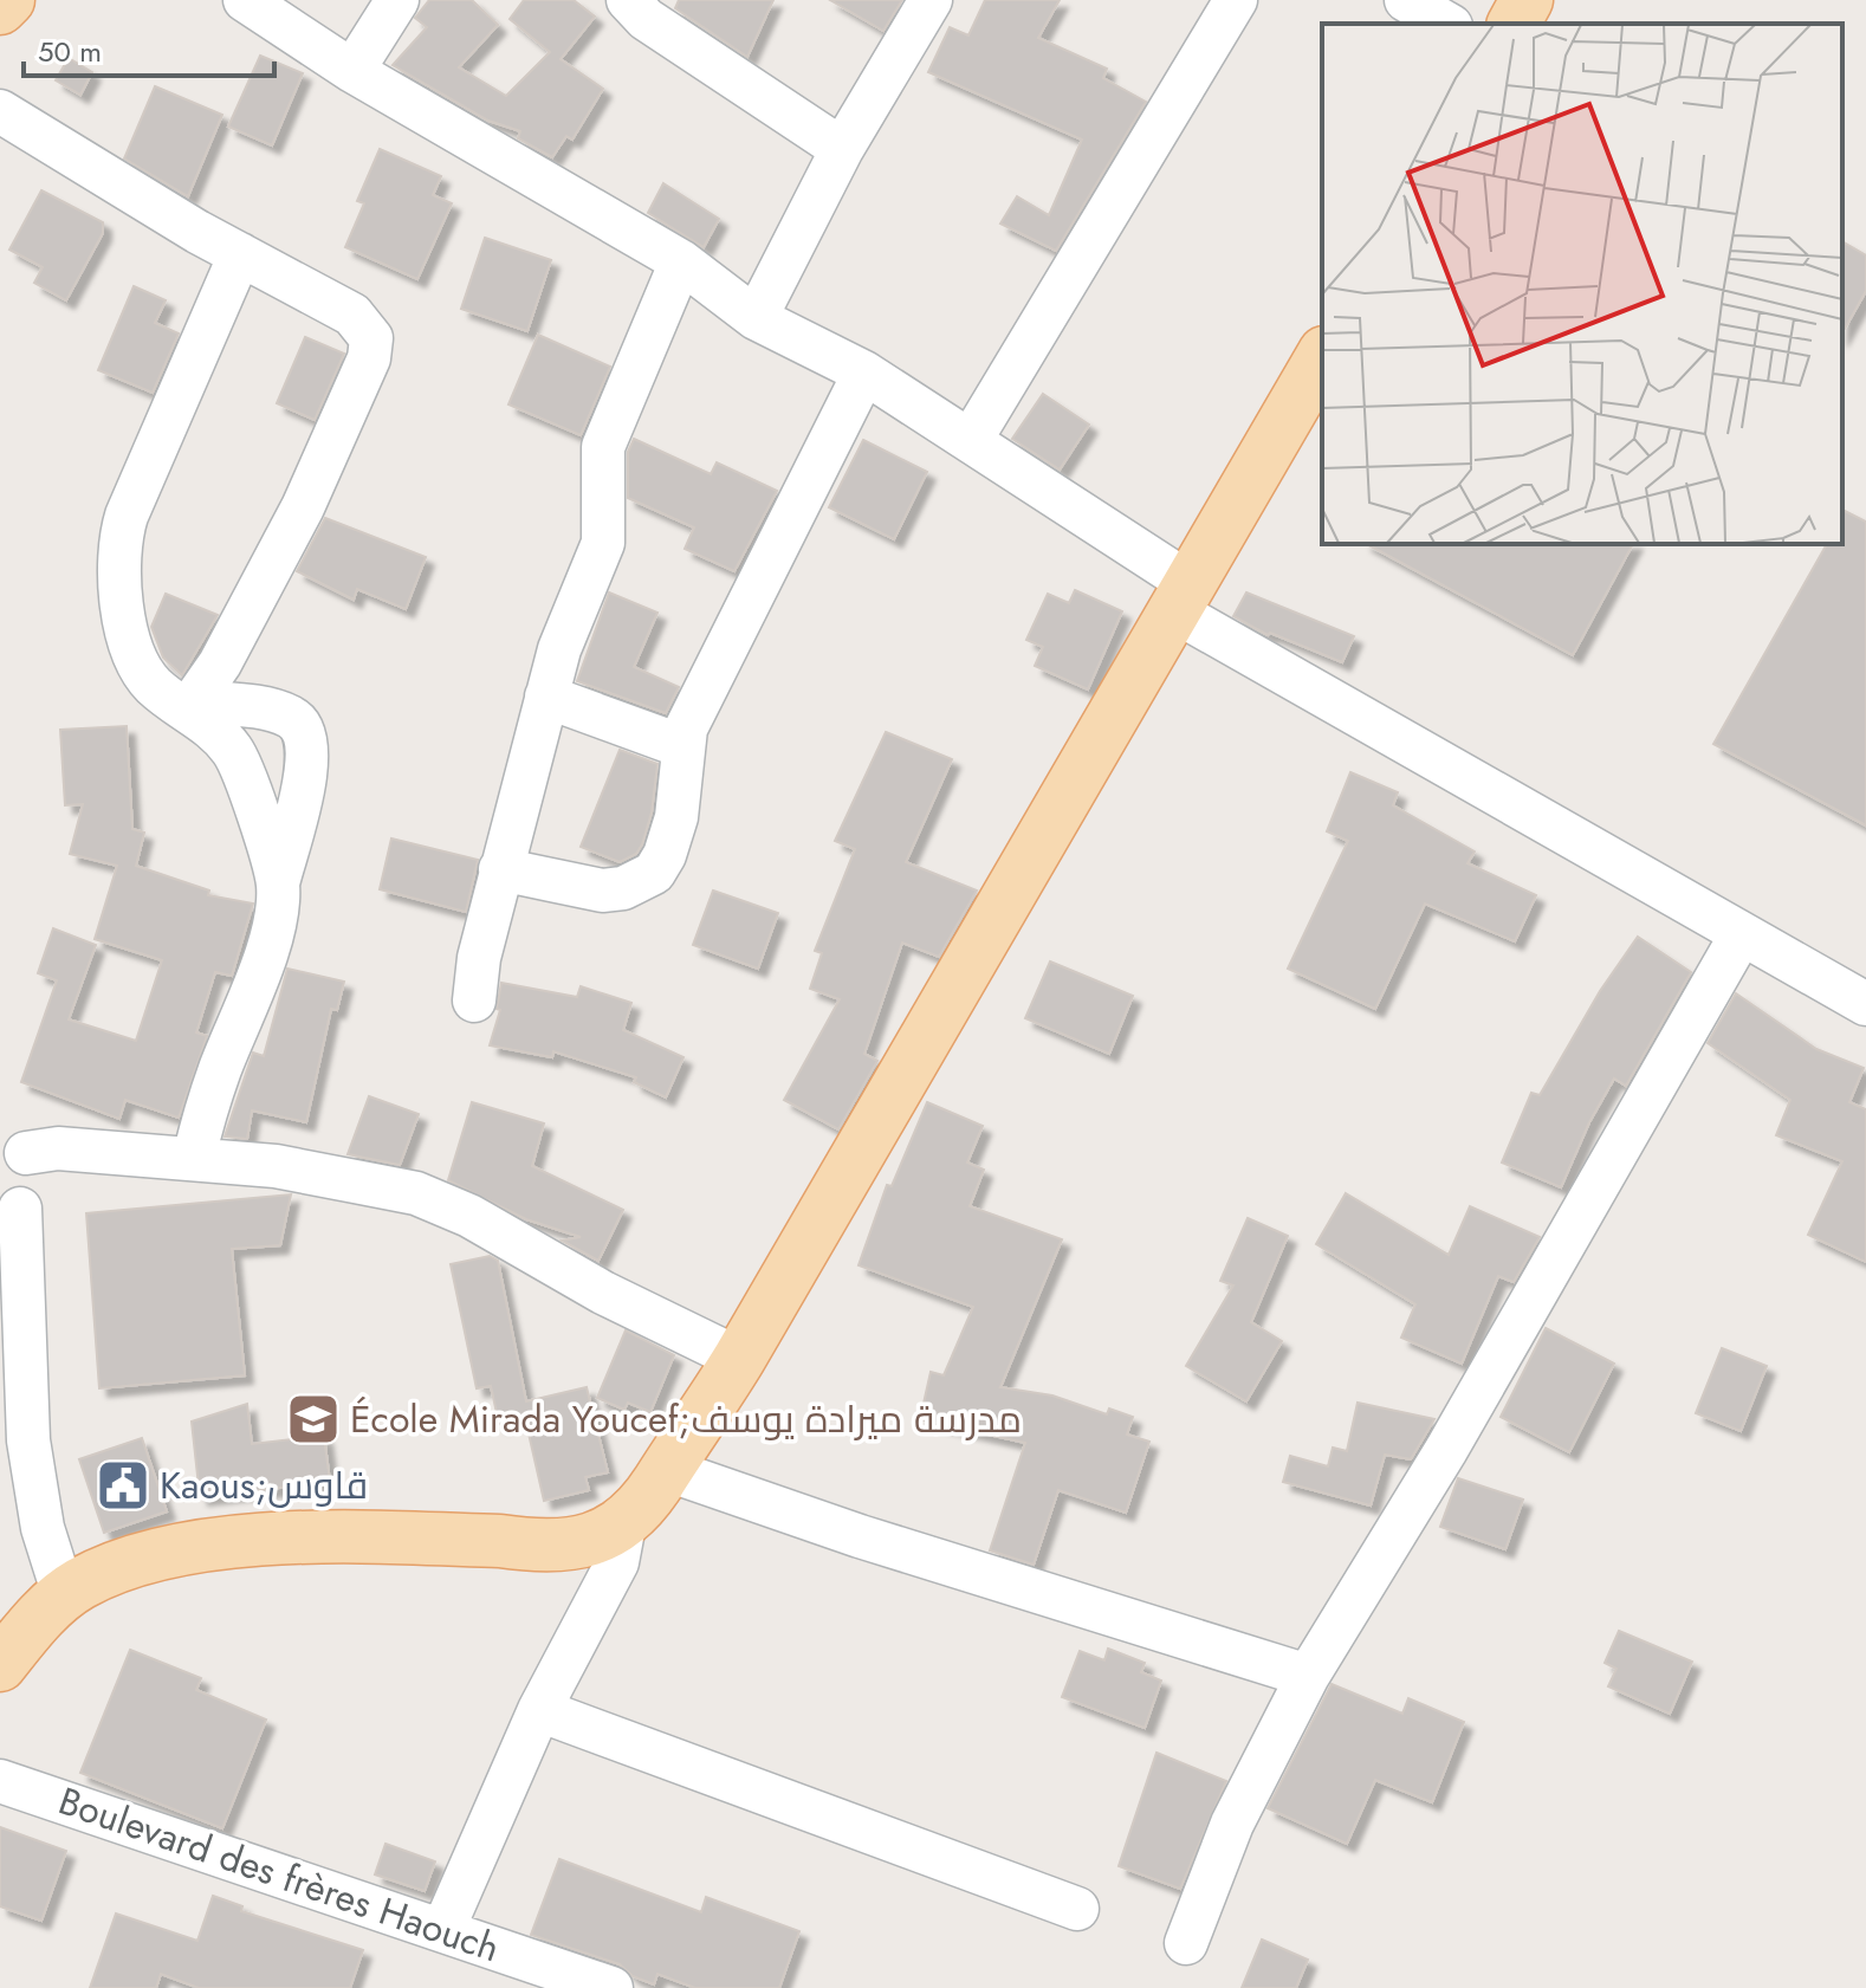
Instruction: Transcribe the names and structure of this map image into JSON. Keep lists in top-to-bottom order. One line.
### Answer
{"streets":{"street":["Boulevard des frères Haouch"]},"places":{"school or university":["École Mirada Youcef;مدرسة ميرادة يوسف"],"public building":["Kaous;قاوس"]},"scale_bar":"50 m"}
